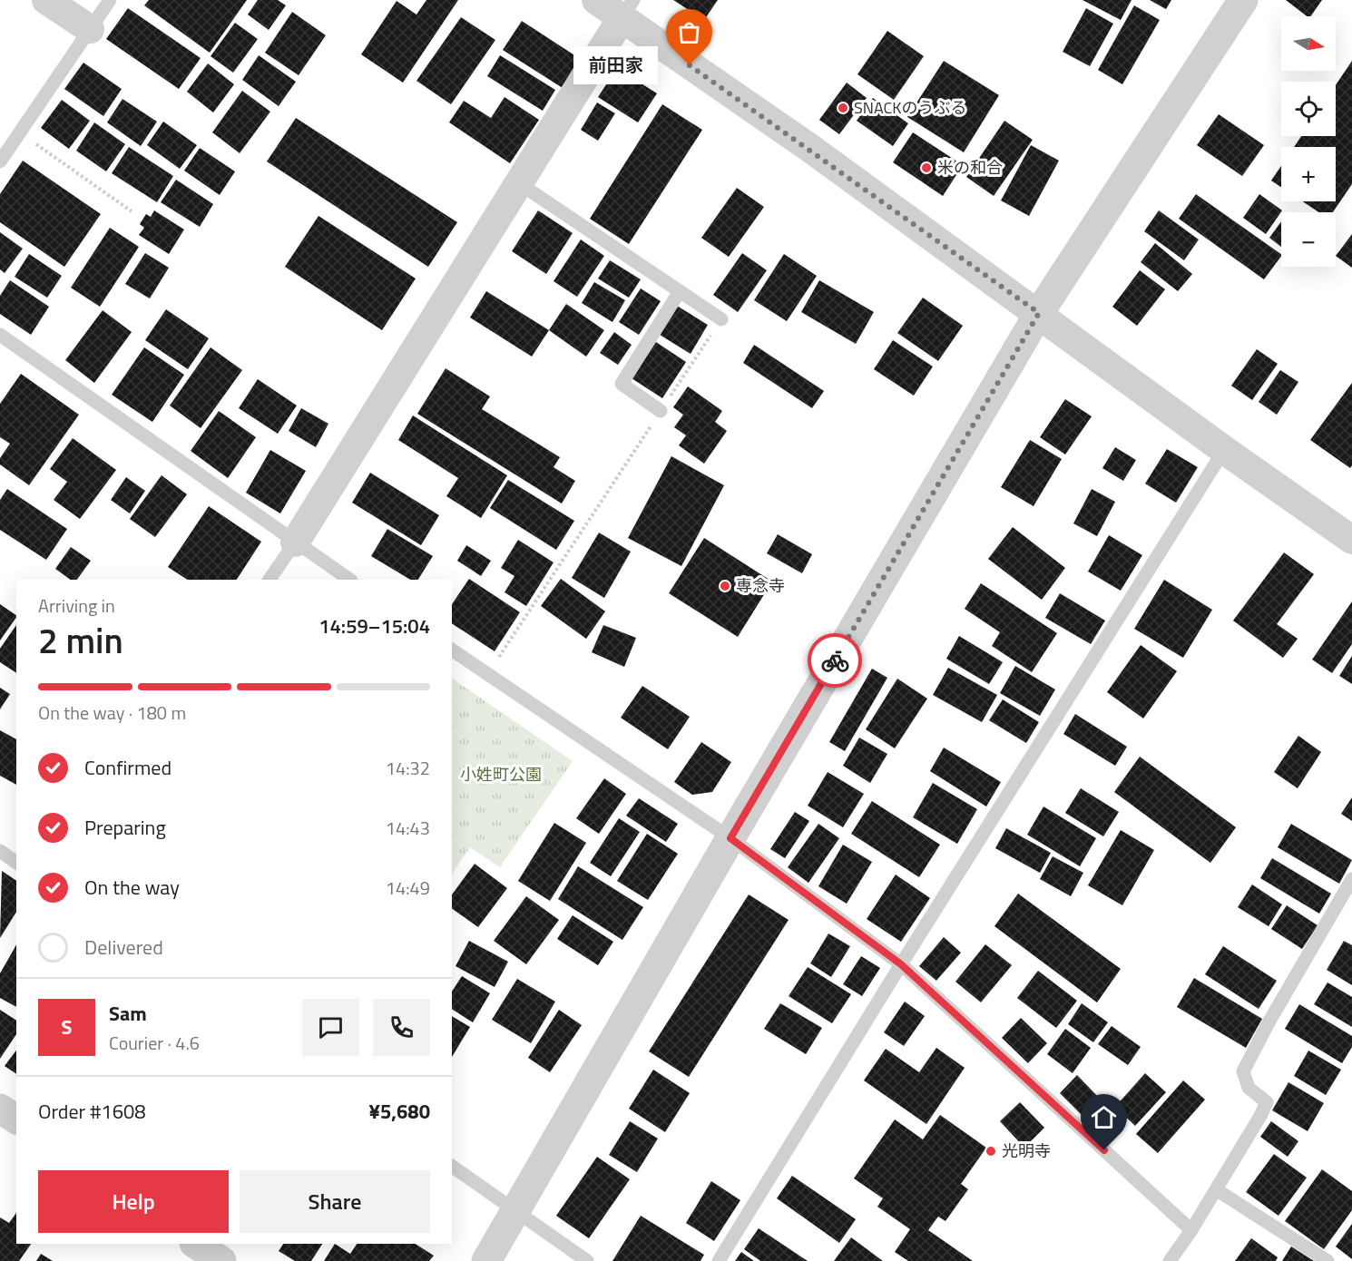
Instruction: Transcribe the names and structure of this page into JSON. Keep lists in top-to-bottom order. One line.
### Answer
{"parks":["小姓町公園"],"places":["前田家","SNACKのうぶる","米の和合","専念寺","光明寺"],"north":"right","page":{"map_buttons":["+","−"],"bubble":"前田家","heading":["2 min","Arriving in","14:59–15:04"],"panel":["Sam","Courier · 4.6","Order #1608","¥5,680"],"bar":"On the way · 180 m","list":[["Confirmed","14:32"],["Preparing","14:43"],["On the way","14:49"],"Delivered"],"round":"S","buttons":["Help","Share"]}}
